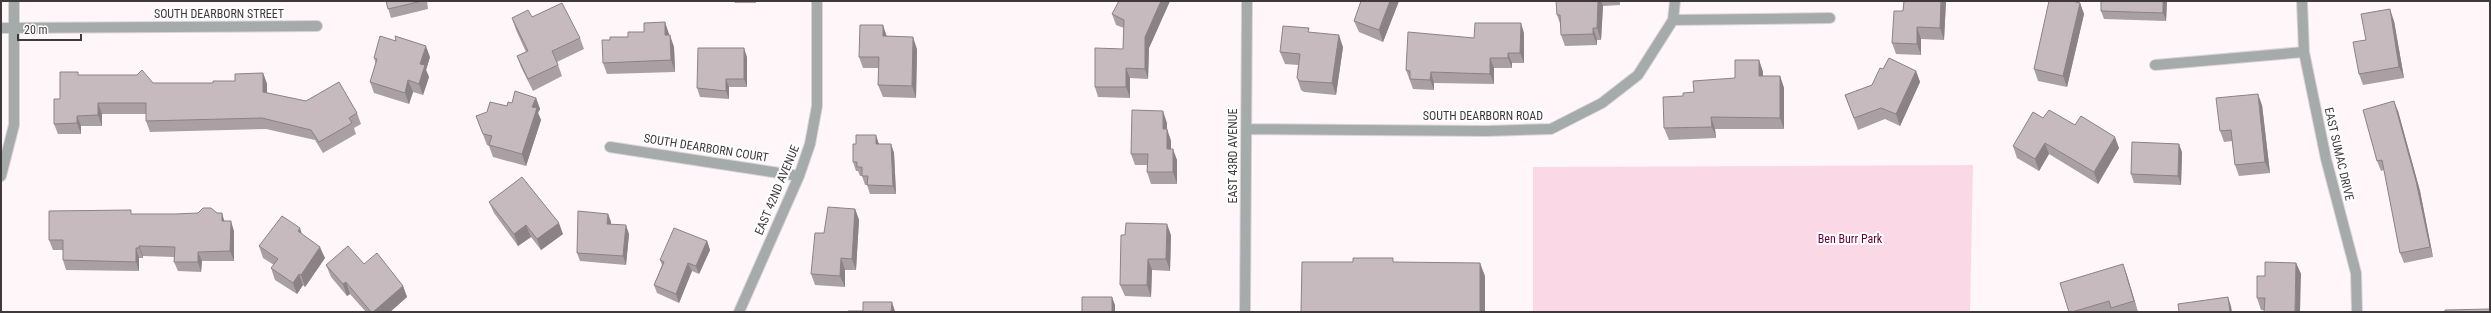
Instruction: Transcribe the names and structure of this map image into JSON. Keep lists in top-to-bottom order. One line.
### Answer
{"streets":{"street":["SOUTH DEARBORN STREET","SOUTH DEARBORN ROAD","SOUTH DEARBORN COURT","EAST SUMAC DRIVE","EAST 43RD AVENUE","EAST 42ND AVENUE"]},"crossings":[["SOUTH DEARBORN ROAD","EAST 43RD AVENUE"],["SOUTH DEARBORN COURT","EAST 42ND AVENUE"]],"parks":["Ben Burr Park"],"scale_bar":"20 m"}
